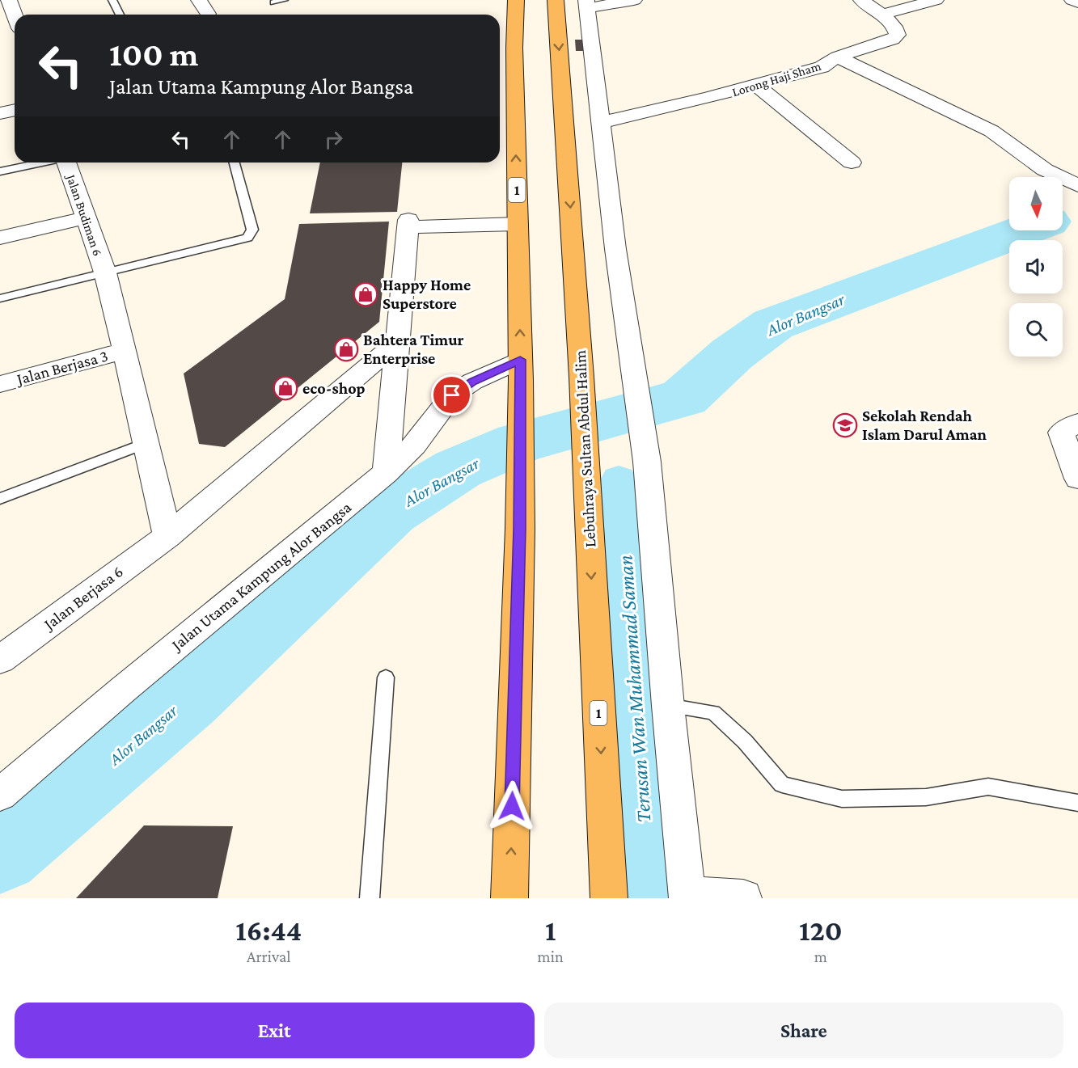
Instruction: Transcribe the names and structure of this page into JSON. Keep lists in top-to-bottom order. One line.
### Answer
{"streets":{"main road":["1","Lebuhraya Sultan Abdul Halim"],"street":["Lorong Haji Sham","Jalan Budiman 6","Jalan Berjasa 3","Jalan Utama Kampung Alor Bangsa","Jalan Berjasa 6"]},"crossings":[["1","Jalan Utama Kampung Alor Bangsa"],["Jalan Budiman 6","Jalan Berjasa 3"],["Jalan Budiman 6","Jalan Berjasa 6"]],"water":["Alor Bangsar","Terusan Wan Muhammad Saman"],"places":{"shop":["Happy Home Superstore","Bahtera Timur Enterprise","eco-shop"],"school or university":["Sekolah Rendah Islam Darul Aman"]},"north":"bottom","page":{"turn":["100 m","Jalan Utama Kampung Alor Bangsa"],"eta":["16:44","Arrival","1","min","120","m"],"buttons":["Exit","Share"]}}
